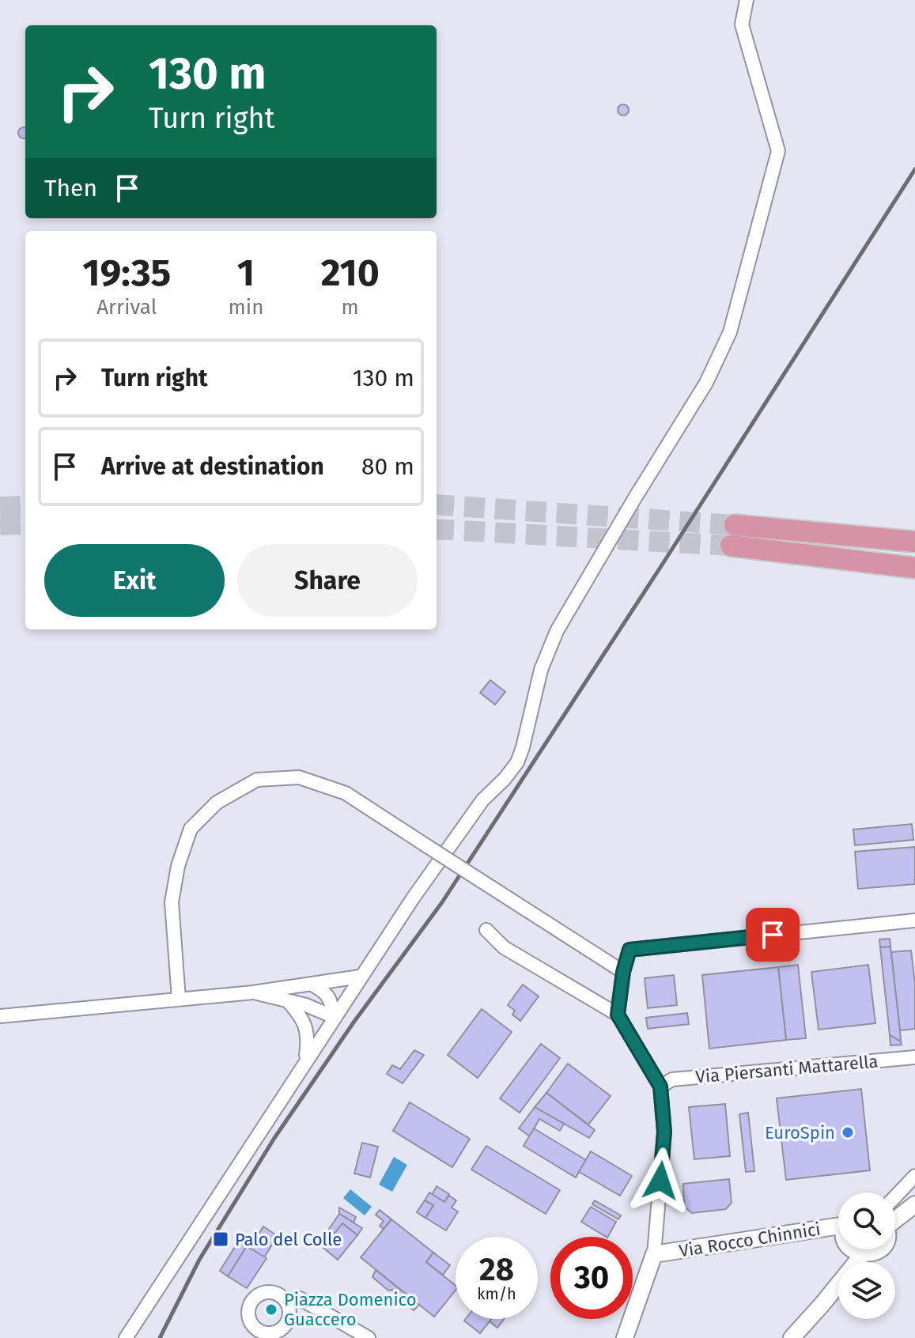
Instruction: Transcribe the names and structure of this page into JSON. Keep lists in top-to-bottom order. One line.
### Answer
{"streets":{"street":["Via Piersanti Mattarella","Via Rocco Chinnici"]},"places":{"other":["EuroSpin","Piazza Domenico Guaccero"],"transit":["Palo del Colle"]},"page":{"turn":["130 m","Turn right"],"then":"Then","eta":["19:35","Arrival","1","min","210","m"],"list":[{"name":"Turn right","value":"130 m"},{"name":"Arrive at destination","value":"80 m"}],"buttons":["Exit","Share"],"speed":"28 km/h","limit":"30"}}
